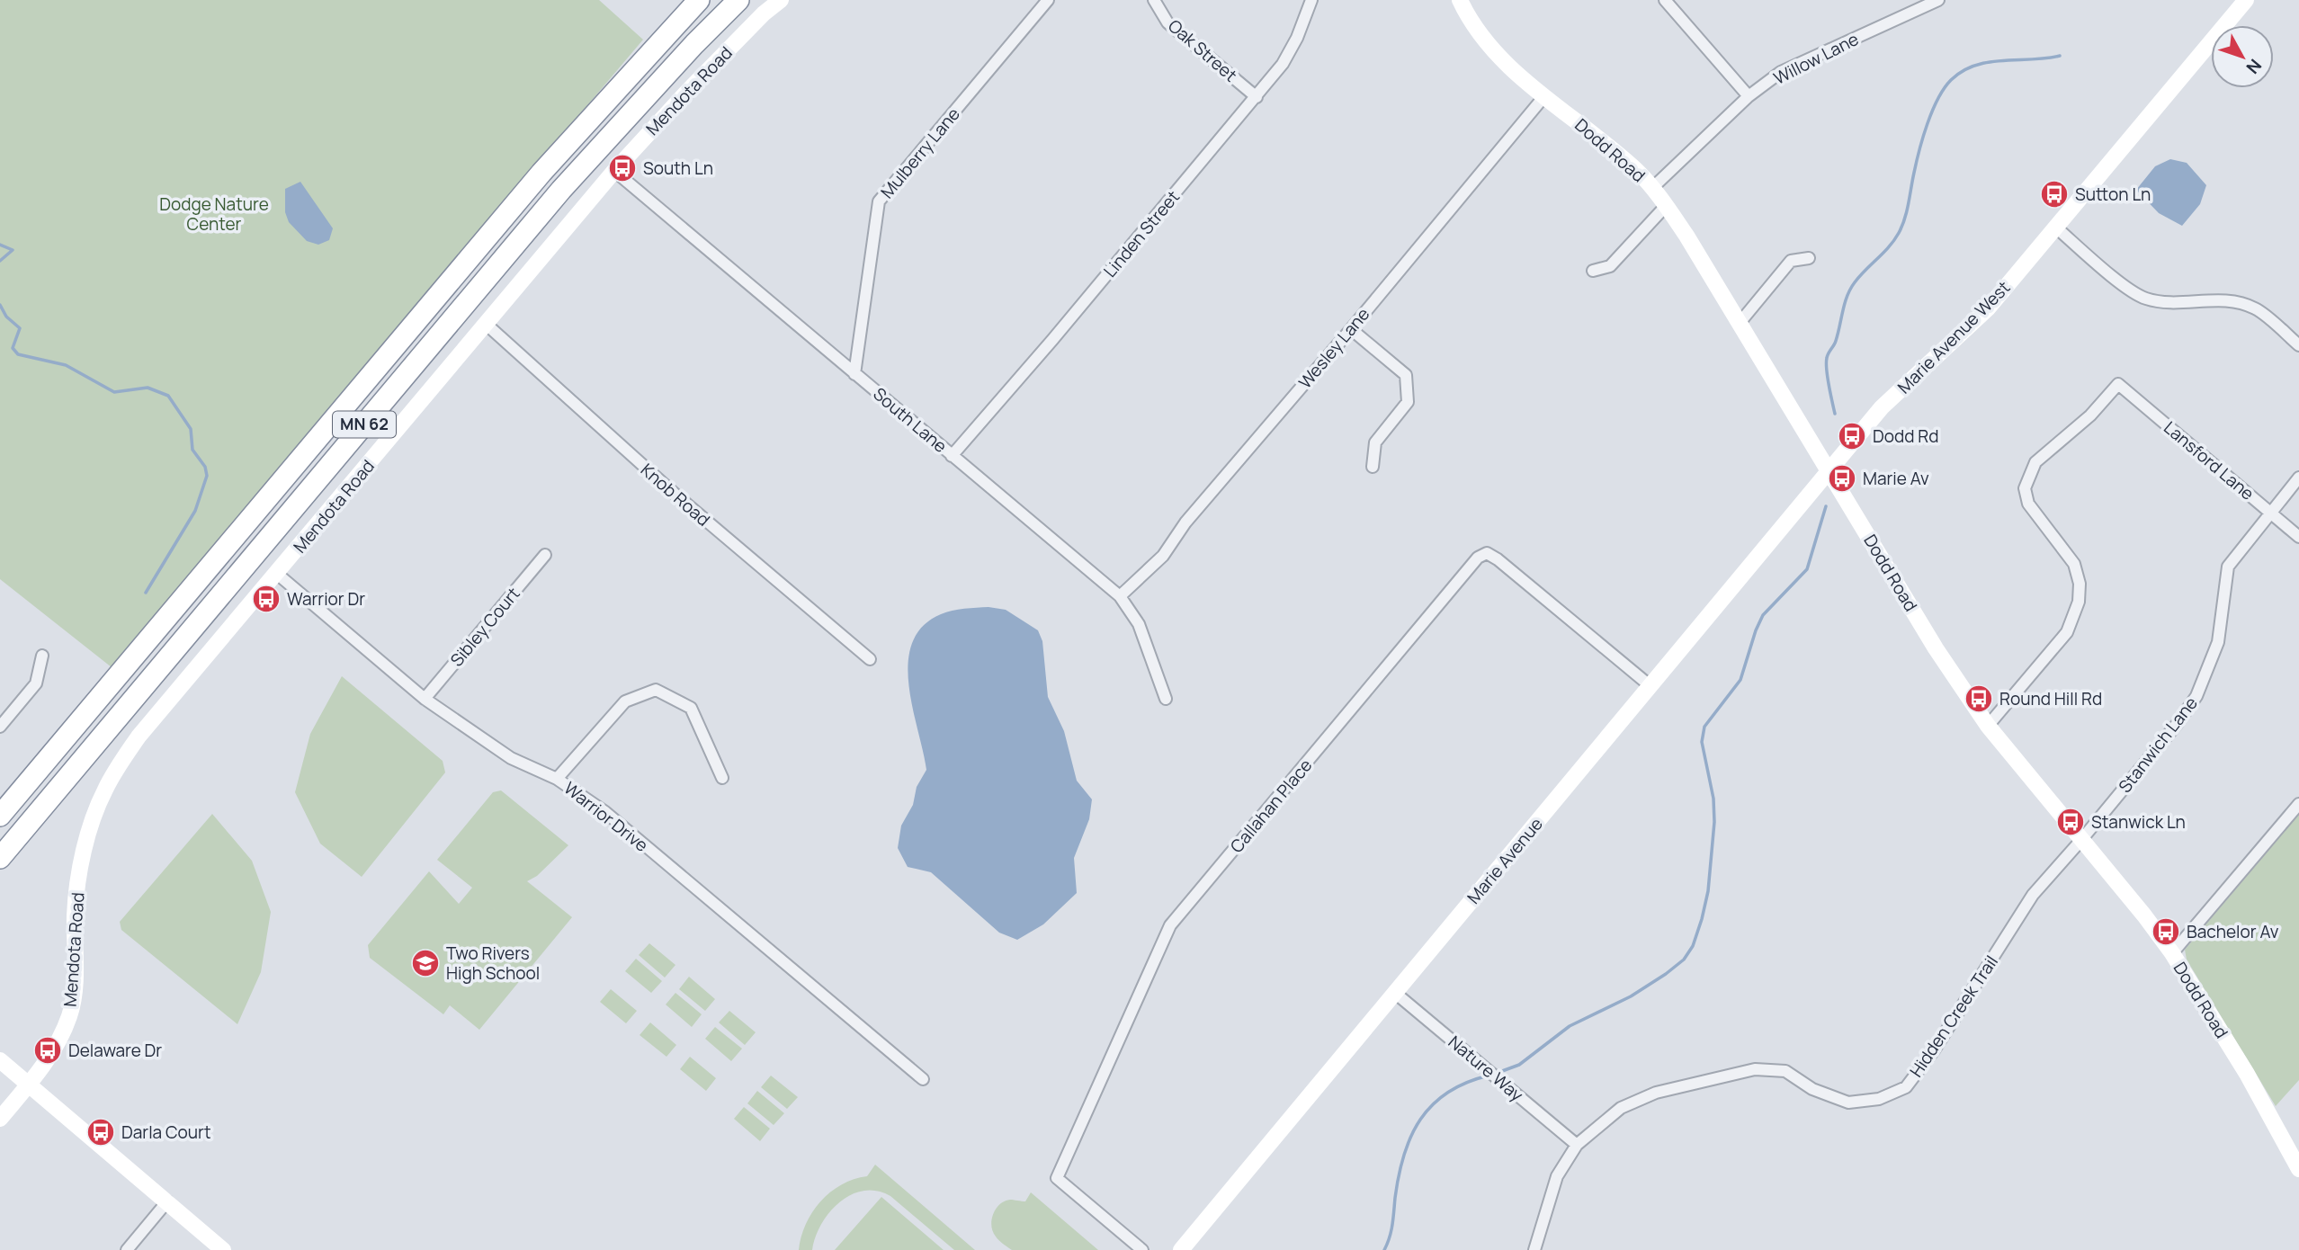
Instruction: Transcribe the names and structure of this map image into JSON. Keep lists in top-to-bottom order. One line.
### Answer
{"streets":{"highway":["MN 62"],"street":["Oak Street","Willow Lane","Mendota Road","Dodd Road","Mulberry Lane","Linden Street","Marie Avenue West","Wesley Lane","South Lane","Lansford Lane","Knob Road","Sibley Court","Stanwich Lane","Callahan Place","Warrior Drive","Marie Avenue","Hidden Creek Trail","Nature Way"]},"crossings":[["Oak Street","Linden Street"],["Willow Lane","Dodd Road"],["Mendota Road","South Lane"],["Mendota Road","Knob Road"],["Mendota Road","Warrior Drive"],["Dodd Road","Marie Avenue West"],["Dodd Road","Wesley Lane"],["Dodd Road","Lansford Lane"],["Dodd Road","Stanwich Lane"],["Dodd Road","Marie Avenue"],["Dodd Road","Hidden Creek Trail"],["Mulberry Lane","South Lane"],["Linden Street","South Lane"],["Marie Avenue West","Marie Avenue"],["Wesley Lane","South Lane"],["Lansford Lane","Stanwich Lane"],["Sibley Court","Warrior Drive"],["Stanwich Lane","Hidden Creek Trail"],["Callahan Place","Marie Avenue"],["Marie Avenue","Nature Way"],["Hidden Creek Trail","Nature Way"]],"parks":["Dodge Nature Center"],"places":{"bus stop":["South Ln","Sutton Ln","Dodd Rd","Marie Av","Warrior Dr","Round Hill Rd","Stanwick Ln","Bachelor Av","Delaware Dr","Darla Court"],"school or university":["Two Rivers High School"]},"north":"bottom right"}
